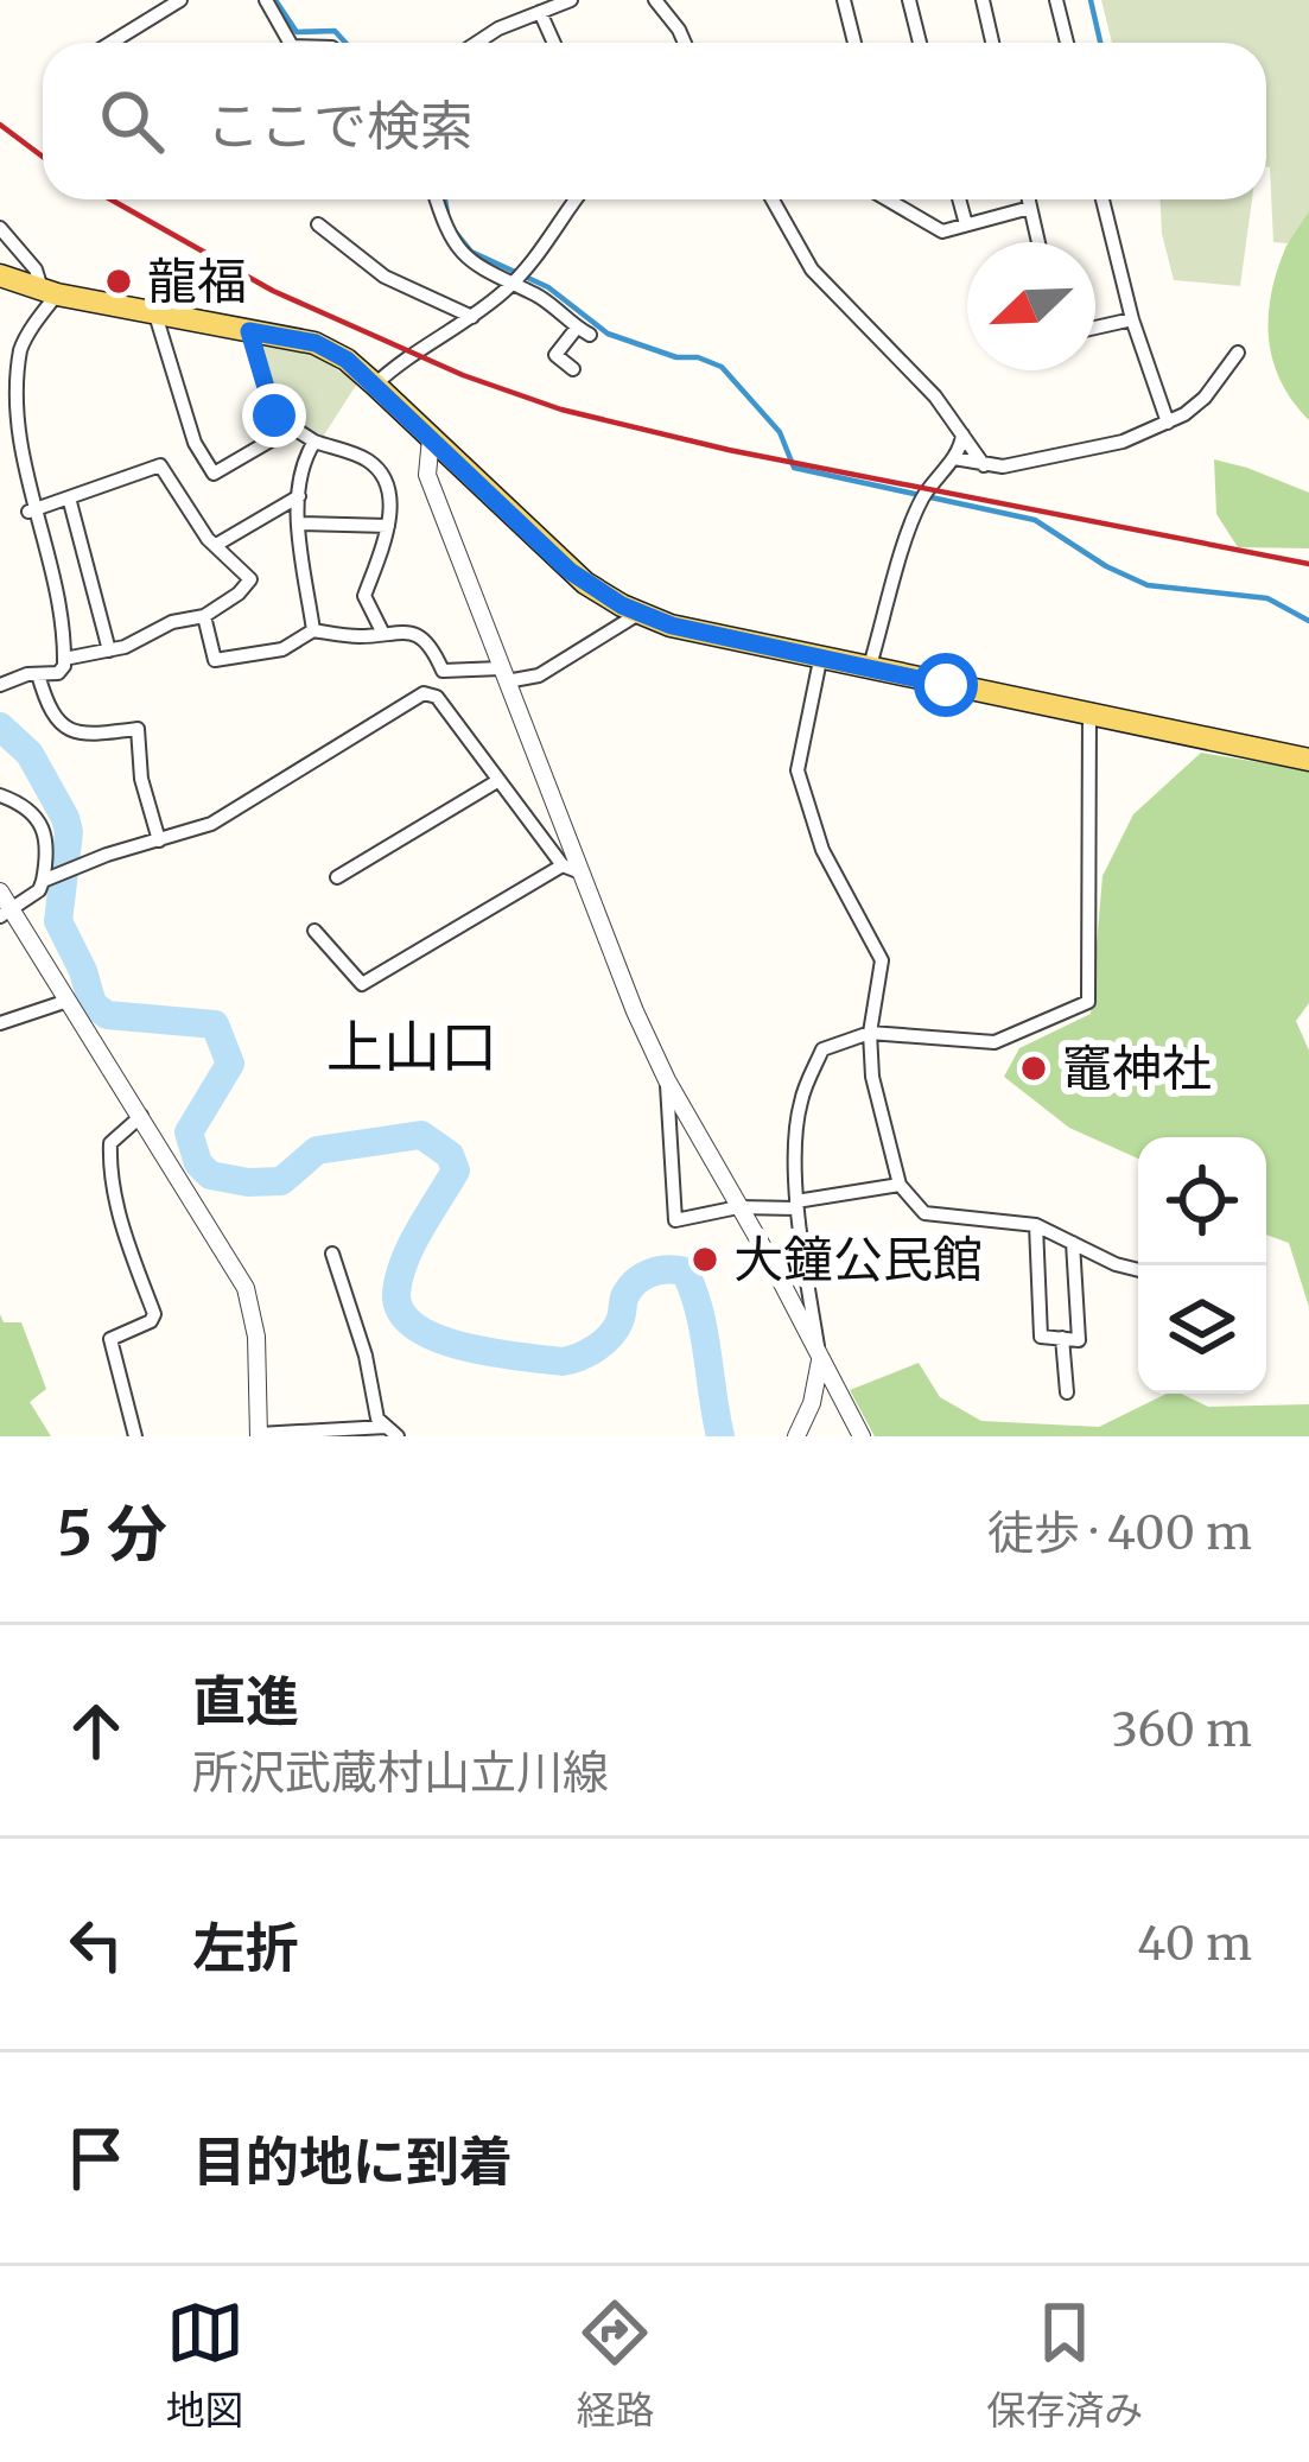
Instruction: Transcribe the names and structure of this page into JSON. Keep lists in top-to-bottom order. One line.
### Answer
{"districts":["上山口"],"places":["龍福","竈神社","大鐘公民館"],"north":"bottom left","page":{"search":"ここで検索","heading":["5 分","徒歩 · 400 m"],"list":[["直進","所沢武蔵村山立川線","360 m"],["左折","40 m"],"目的地に到着"],"nav":["地図","経路","保存済み"]}}
